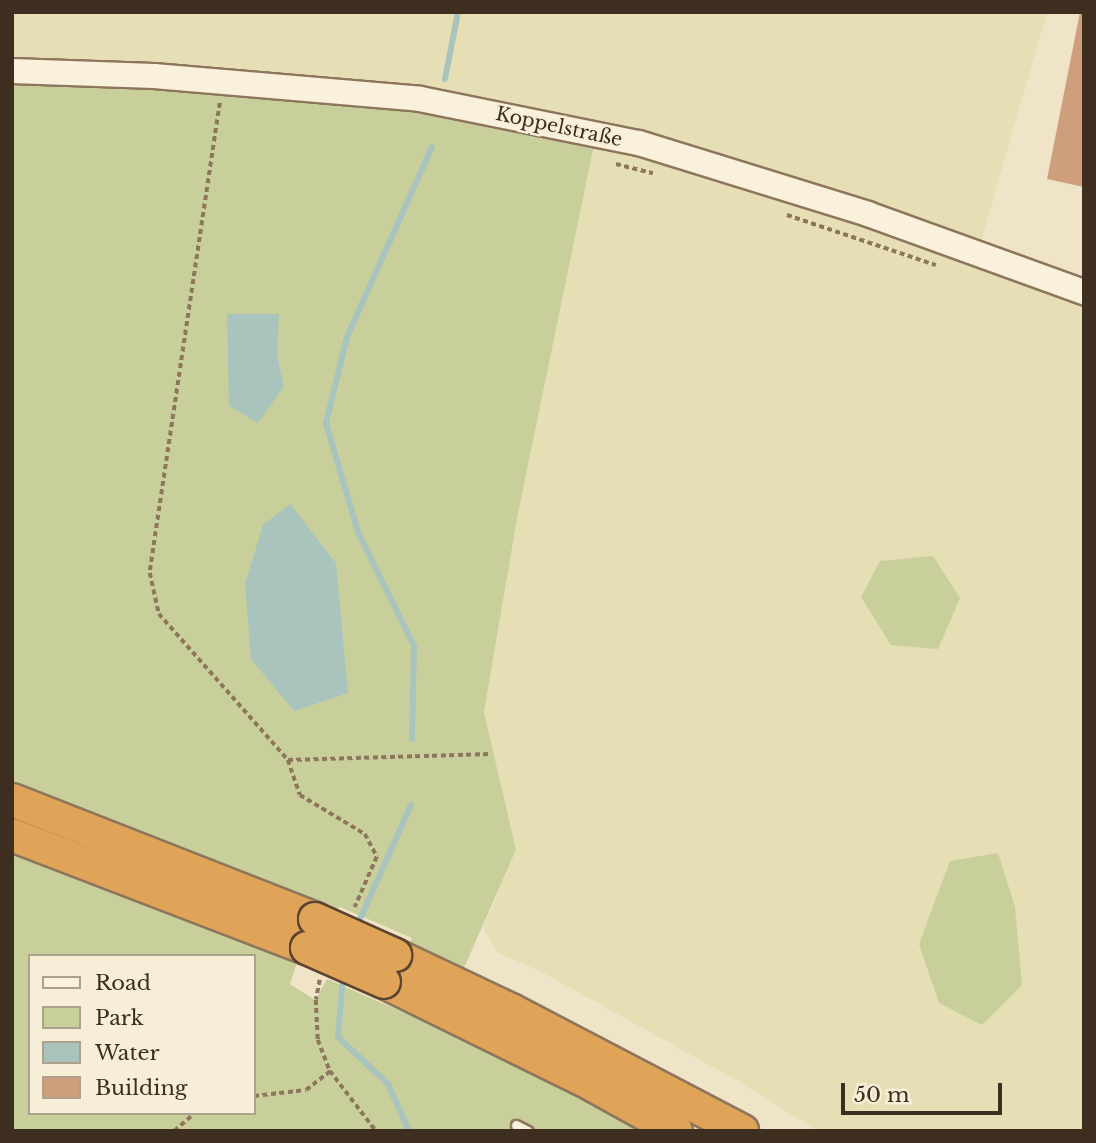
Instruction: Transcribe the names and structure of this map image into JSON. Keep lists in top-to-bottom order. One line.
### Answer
{"streets":{"street":["Koppelstraße"]},"legend":["Road","Park","Water","Building"],"scale_bar":"50 m"}
